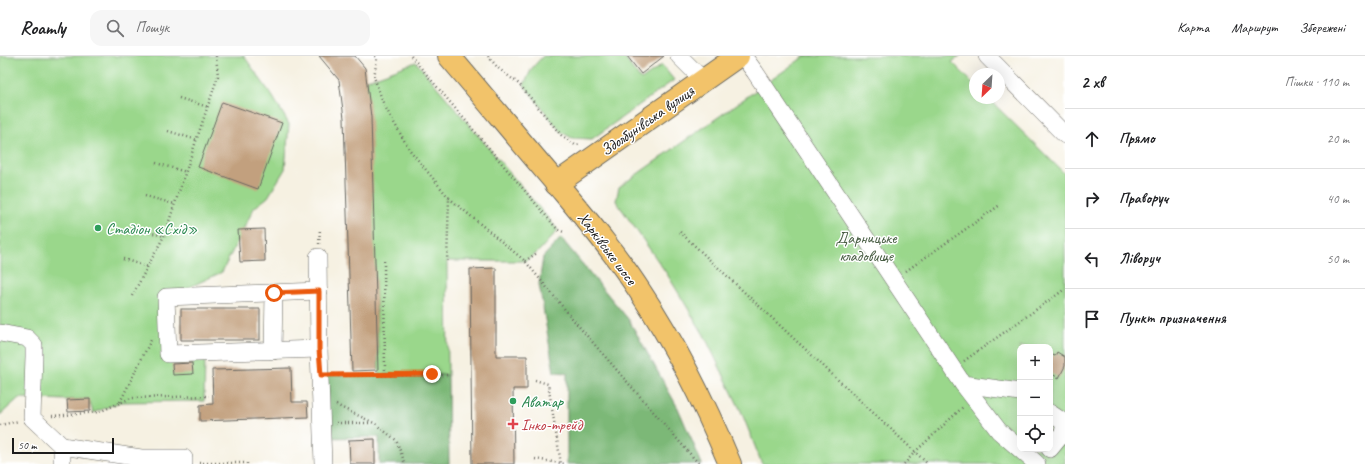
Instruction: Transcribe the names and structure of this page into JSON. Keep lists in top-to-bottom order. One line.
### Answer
{"streets":{"main road":["Здолбунівська вулиця","Харківське шосе"]},"crossings":[["Здолбунівська вулиця","Харківське шосе"]],"parks":["Дарницьке кладовище"],"places":{"other":["Стадіон «Схід»","Аватар"],"health":["Інко-трейд"]},"scale_bar":"50 m","north":"bottom left","page":{"header":"Roamly","search":"Пошук","nav":["Карта","Маршрут","Збережені"],"heading":["2 хв","Пішки · 110 m"],"list":[["Прямо","20 m"],["Праворуч","40 m"],["Ліворуч","50 m"],"Пункт призначення"],"map_buttons":["+","−"],"scale":"50 m"}}
